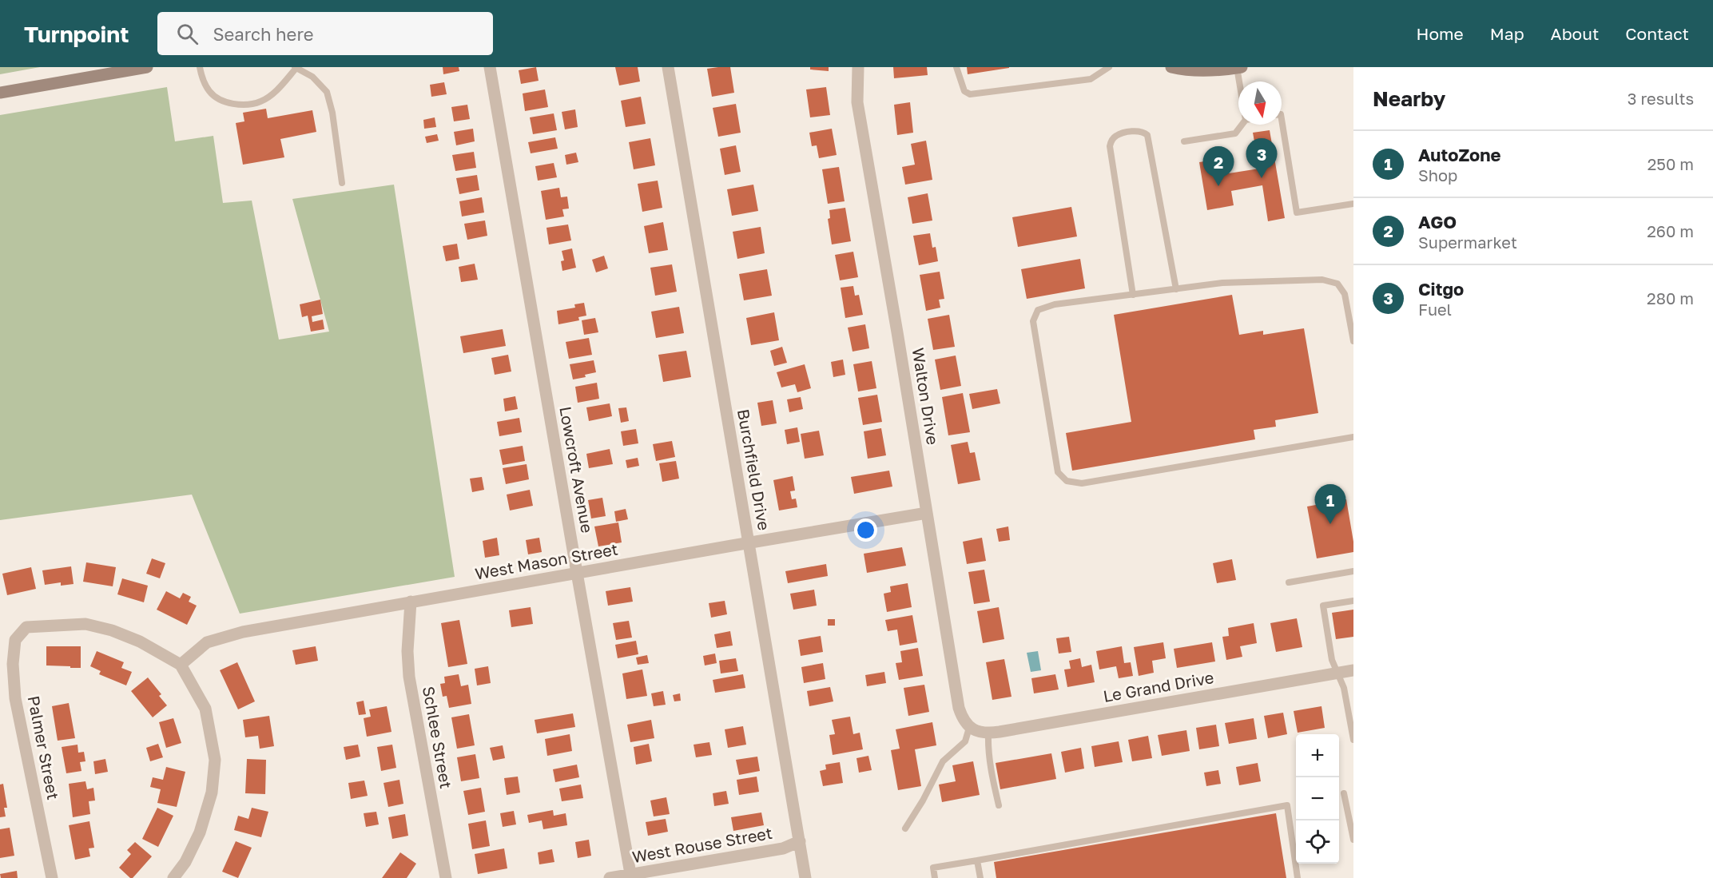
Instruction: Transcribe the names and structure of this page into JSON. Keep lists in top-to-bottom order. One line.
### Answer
{"streets":{"street":["Walton Drive","Lowcroft Avenue","Burchfield Drive","West Mason Street","Le Grand Drive","Schlee Street","Palmer Street","West Rouse Street"]},"crossings":[["Walton Drive","West Mason Street"],["Walton Drive","Le Grand Drive"],["Lowcroft Avenue","West Mason Street"],["Lowcroft Avenue","West Rouse Street"],["Burchfield Drive","West Mason Street"],["Burchfield Drive","West Rouse Street"],["West Mason Street","Schlee Street"],["West Mason Street","Palmer Street"]],"north":"bottom","page":{"header":"Turnpoint","search":"Search here","nav":["Home","Map","About","Contact"],"heading":["Nearby","3 results"],"list":[{"mark":"1","name":"AutoZone","note":"Shop","value":"250 m"},{"mark":"2","name":"AGO","note":"Supermarket","value":"260 m"},{"mark":"3","name":"Citgo","note":"Fuel","value":"280 m"}],"pins":["3","2","1"],"map_buttons":["+","−"]}}
